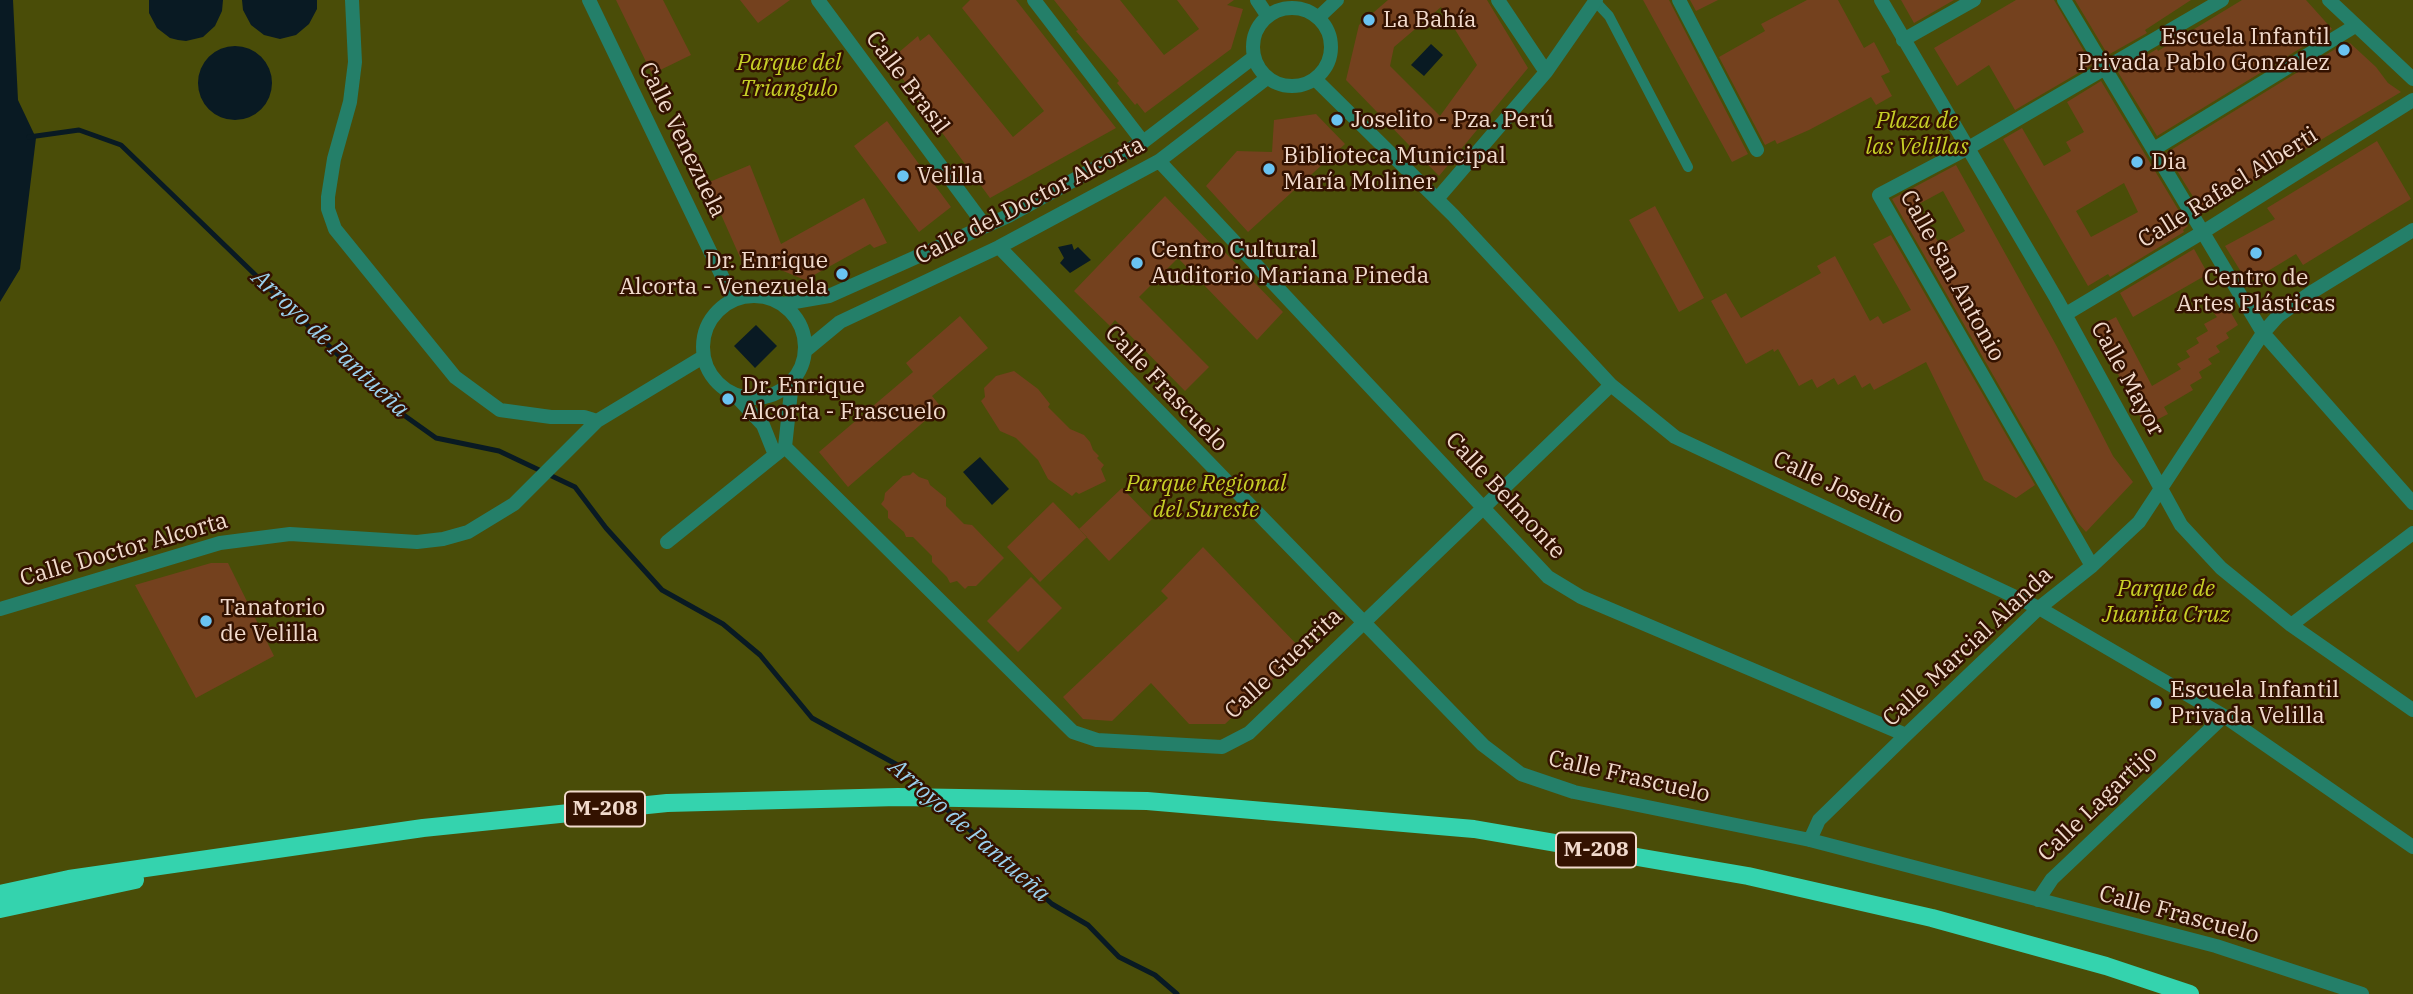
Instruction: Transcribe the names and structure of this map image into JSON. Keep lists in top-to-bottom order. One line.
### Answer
{"streets":{"main road":["M-208"],"street":["Calle Brasil","Calle Venezuela","Calle Rafael Alberti","Calle del Doctor Alcorta","Calle San Antonio","Calle Mayor","Calle Frascuelo","Calle Joselito","Calle Belmonte","Calle Doctor Alcorta","Calle Marcial Alanda","Calle Guerrita","Calle Lagartijo"]},"crossings":[["Calle Brasil","Calle del Doctor Alcorta"],["Calle Venezuela","Calle del Doctor Alcorta"],["Calle Venezuela","Calle Doctor Alcorta"],["Calle Venezuela","Calle Guerrita"],["Calle Rafael Alberti","Calle Mayor"],["Calle del Doctor Alcorta","Calle Frascuelo"],["Calle del Doctor Alcorta","Calle Joselito"],["Calle del Doctor Alcorta","Calle Belmonte"],["Calle del Doctor Alcorta","Calle Doctor Alcorta"],["Calle del Doctor Alcorta","Calle Guerrita"],["Calle San Antonio","Calle Mayor"],["Calle San Antonio","Calle Marcial Alanda"],["Calle Mayor","Calle Marcial Alanda"],["Calle Frascuelo","Calle Marcial Alanda"],["Calle Frascuelo","Calle Guerrita"],["Calle Frascuelo","Calle Lagartijo"],["Calle Joselito","Calle Marcial Alanda"],["Calle Joselito","Calle Guerrita"],["Calle Joselito","Calle Lagartijo"],["Calle Belmonte","Calle Marcial Alanda"],["Calle Belmonte","Calle Guerrita"],["Calle Doctor Alcorta","Calle Guerrita"]],"water":["Arroyo de Pantueña"],"parks":["Parque del Triangulo","Plaza de las Velillas","Parque Regional del Sureste","Parque de Juanita Cruz"],"places":["La Bahía","Escuela Infantil Privada Pablo Gonzalez","Joselito - Pza. Perú","Dia","Biblioteca Municipal María Moliner","Velilla","Centro de Artes Plásticas","Centro Cultural Auditorio Mariana Pineda","Dr. Enrique Alcorta - Venezuela","Dr. Enrique Alcorta - Frascuelo","Tanatorio de Velilla","Escuela Infantil Privada Velilla"]}
